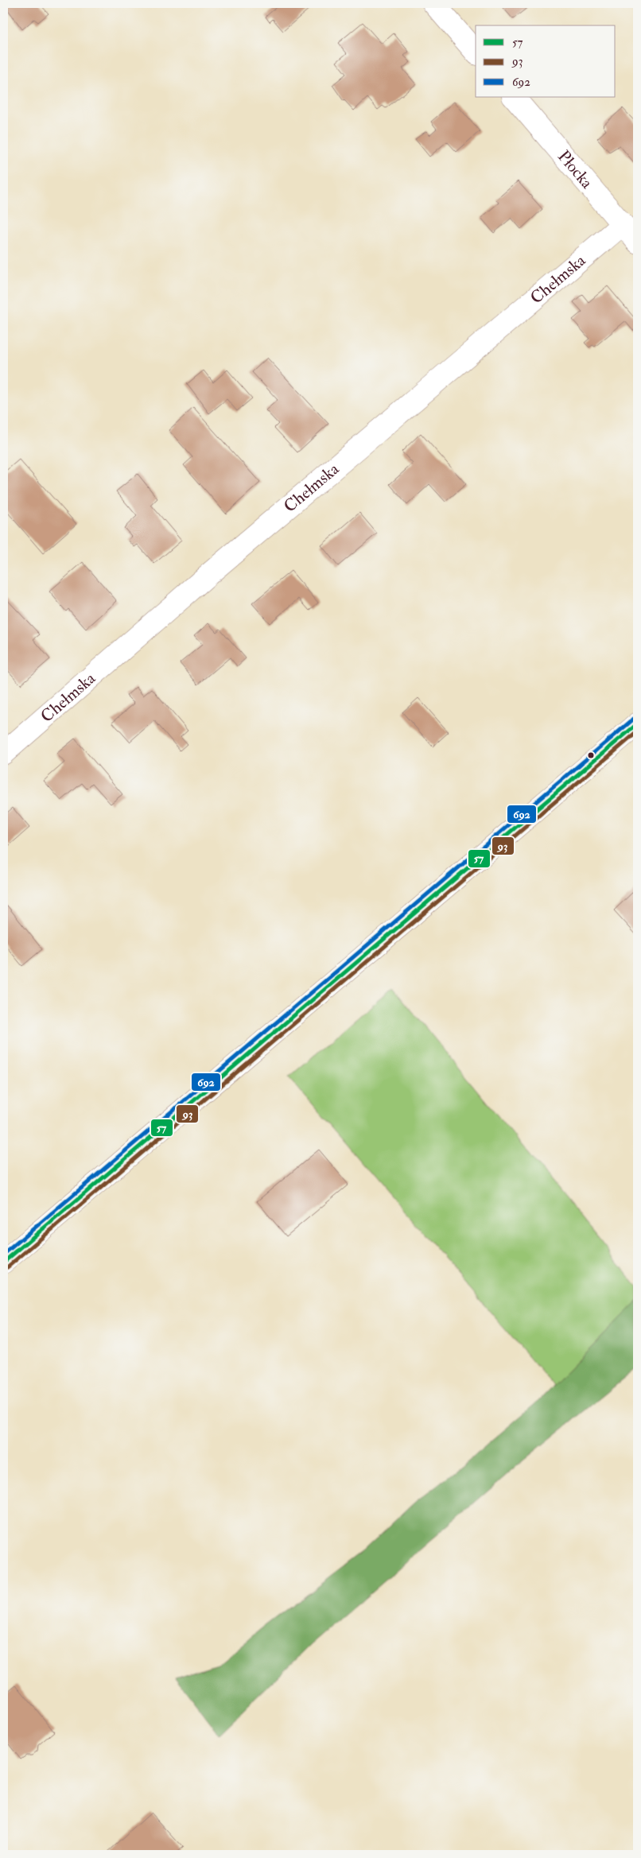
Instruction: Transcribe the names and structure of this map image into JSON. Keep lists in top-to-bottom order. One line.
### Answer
{"streets":{"street":["Płocka","Chełmska"]},"crossings":[["Płocka","Chełmska"]],"lines":["transit line 692","transit line 57","transit line 93"],"legend":["57","93","692"]}
